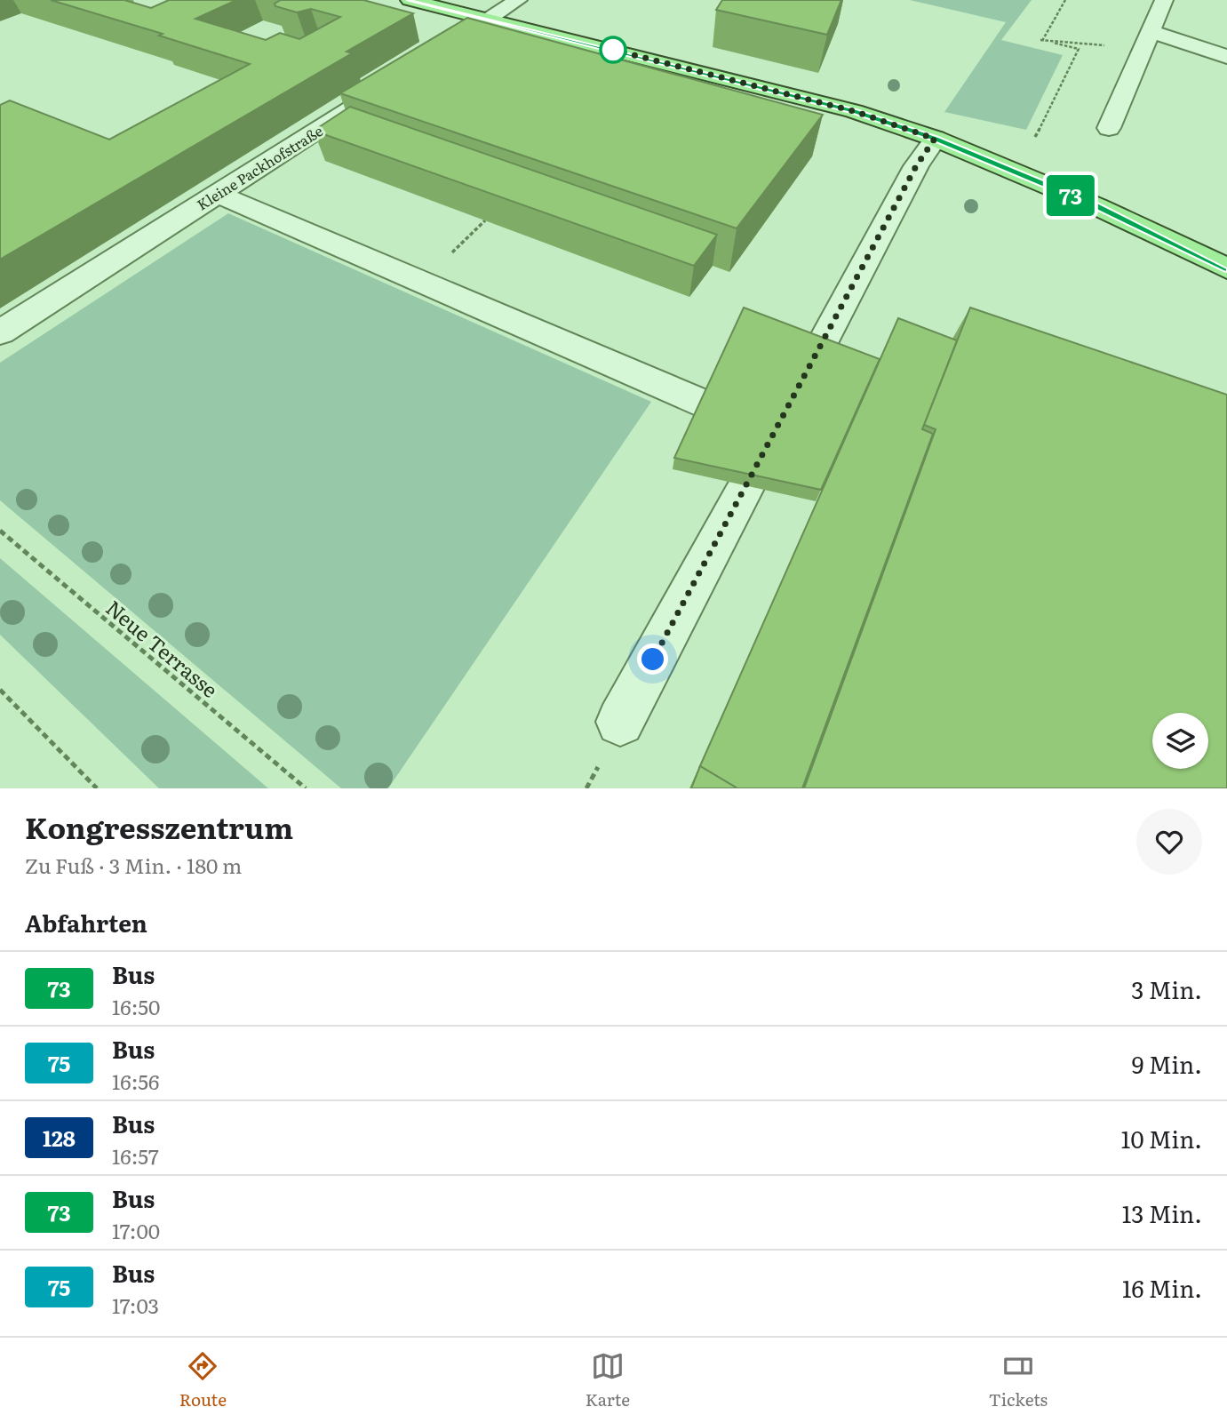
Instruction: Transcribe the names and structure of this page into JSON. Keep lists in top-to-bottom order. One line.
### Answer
{"streets":{"street":["Kleine Packhofstraße"],"path":["Neue Terrasse"]},"lines":["bus line 73"],"page":{"on_map":"73","heading":[["Kongresszentrum","Zu Fuß · 3 Min. · 180 m"],"Abfahrten"],"list":[{"mark":"73","name":"Bus","note":"16:50","value":"3 Min."},{"mark":"75","name":"Bus","note":"16:56","value":"9 Min."},{"mark":"128","name":"Bus","note":"16:57","value":"10 Min."},{"mark":"73","name":"Bus","note":"17:00","value":"13 Min."},{"mark":"75","name":"Bus","note":"17:03","value":"16 Min."}],"tabs":["Route","Karte","Tickets"]}}
